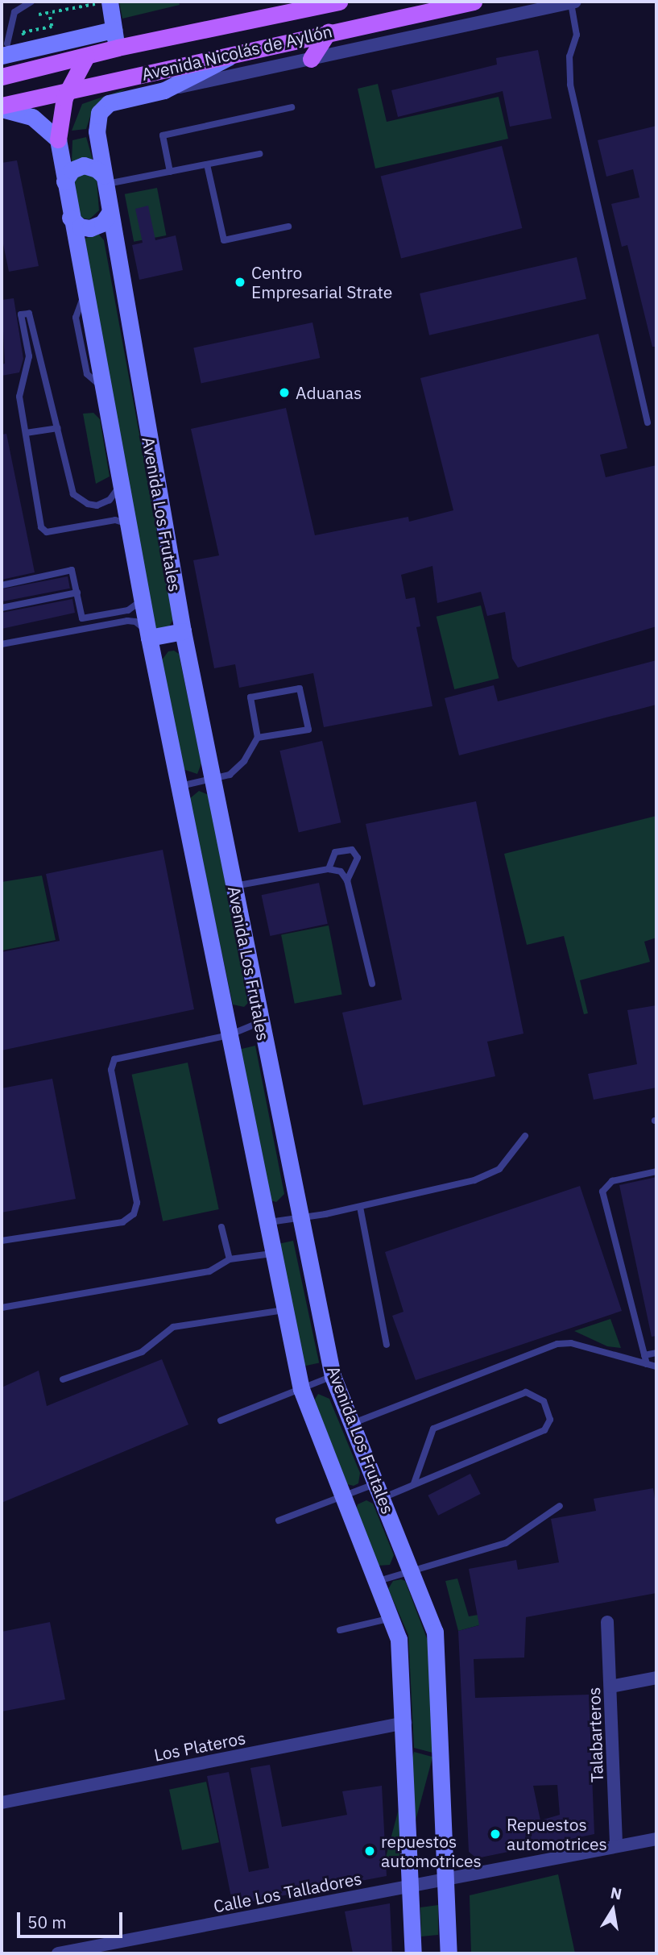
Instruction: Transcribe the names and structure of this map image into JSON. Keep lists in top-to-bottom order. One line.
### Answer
{"streets":{"main road":["Avenida Nicolás de Ayllón","Avenida Los Frutales"],"street":["Talabarteros","Los Plateros","Calle Los Talladores"]},"crossings":[["Avenida Nicolás de Ayllón","Avenida Los Frutales"],["Avenida Los Frutales","Los Plateros"],["Avenida Los Frutales","Calle Los Talladores"],["Talabarteros","Calle Los Talladores"]],"places":["Centro Empresarial Strate","Aduanas","Repuestos automotrices","repuestos automotrices"],"scale_bar":"50 m","north":"top"}
